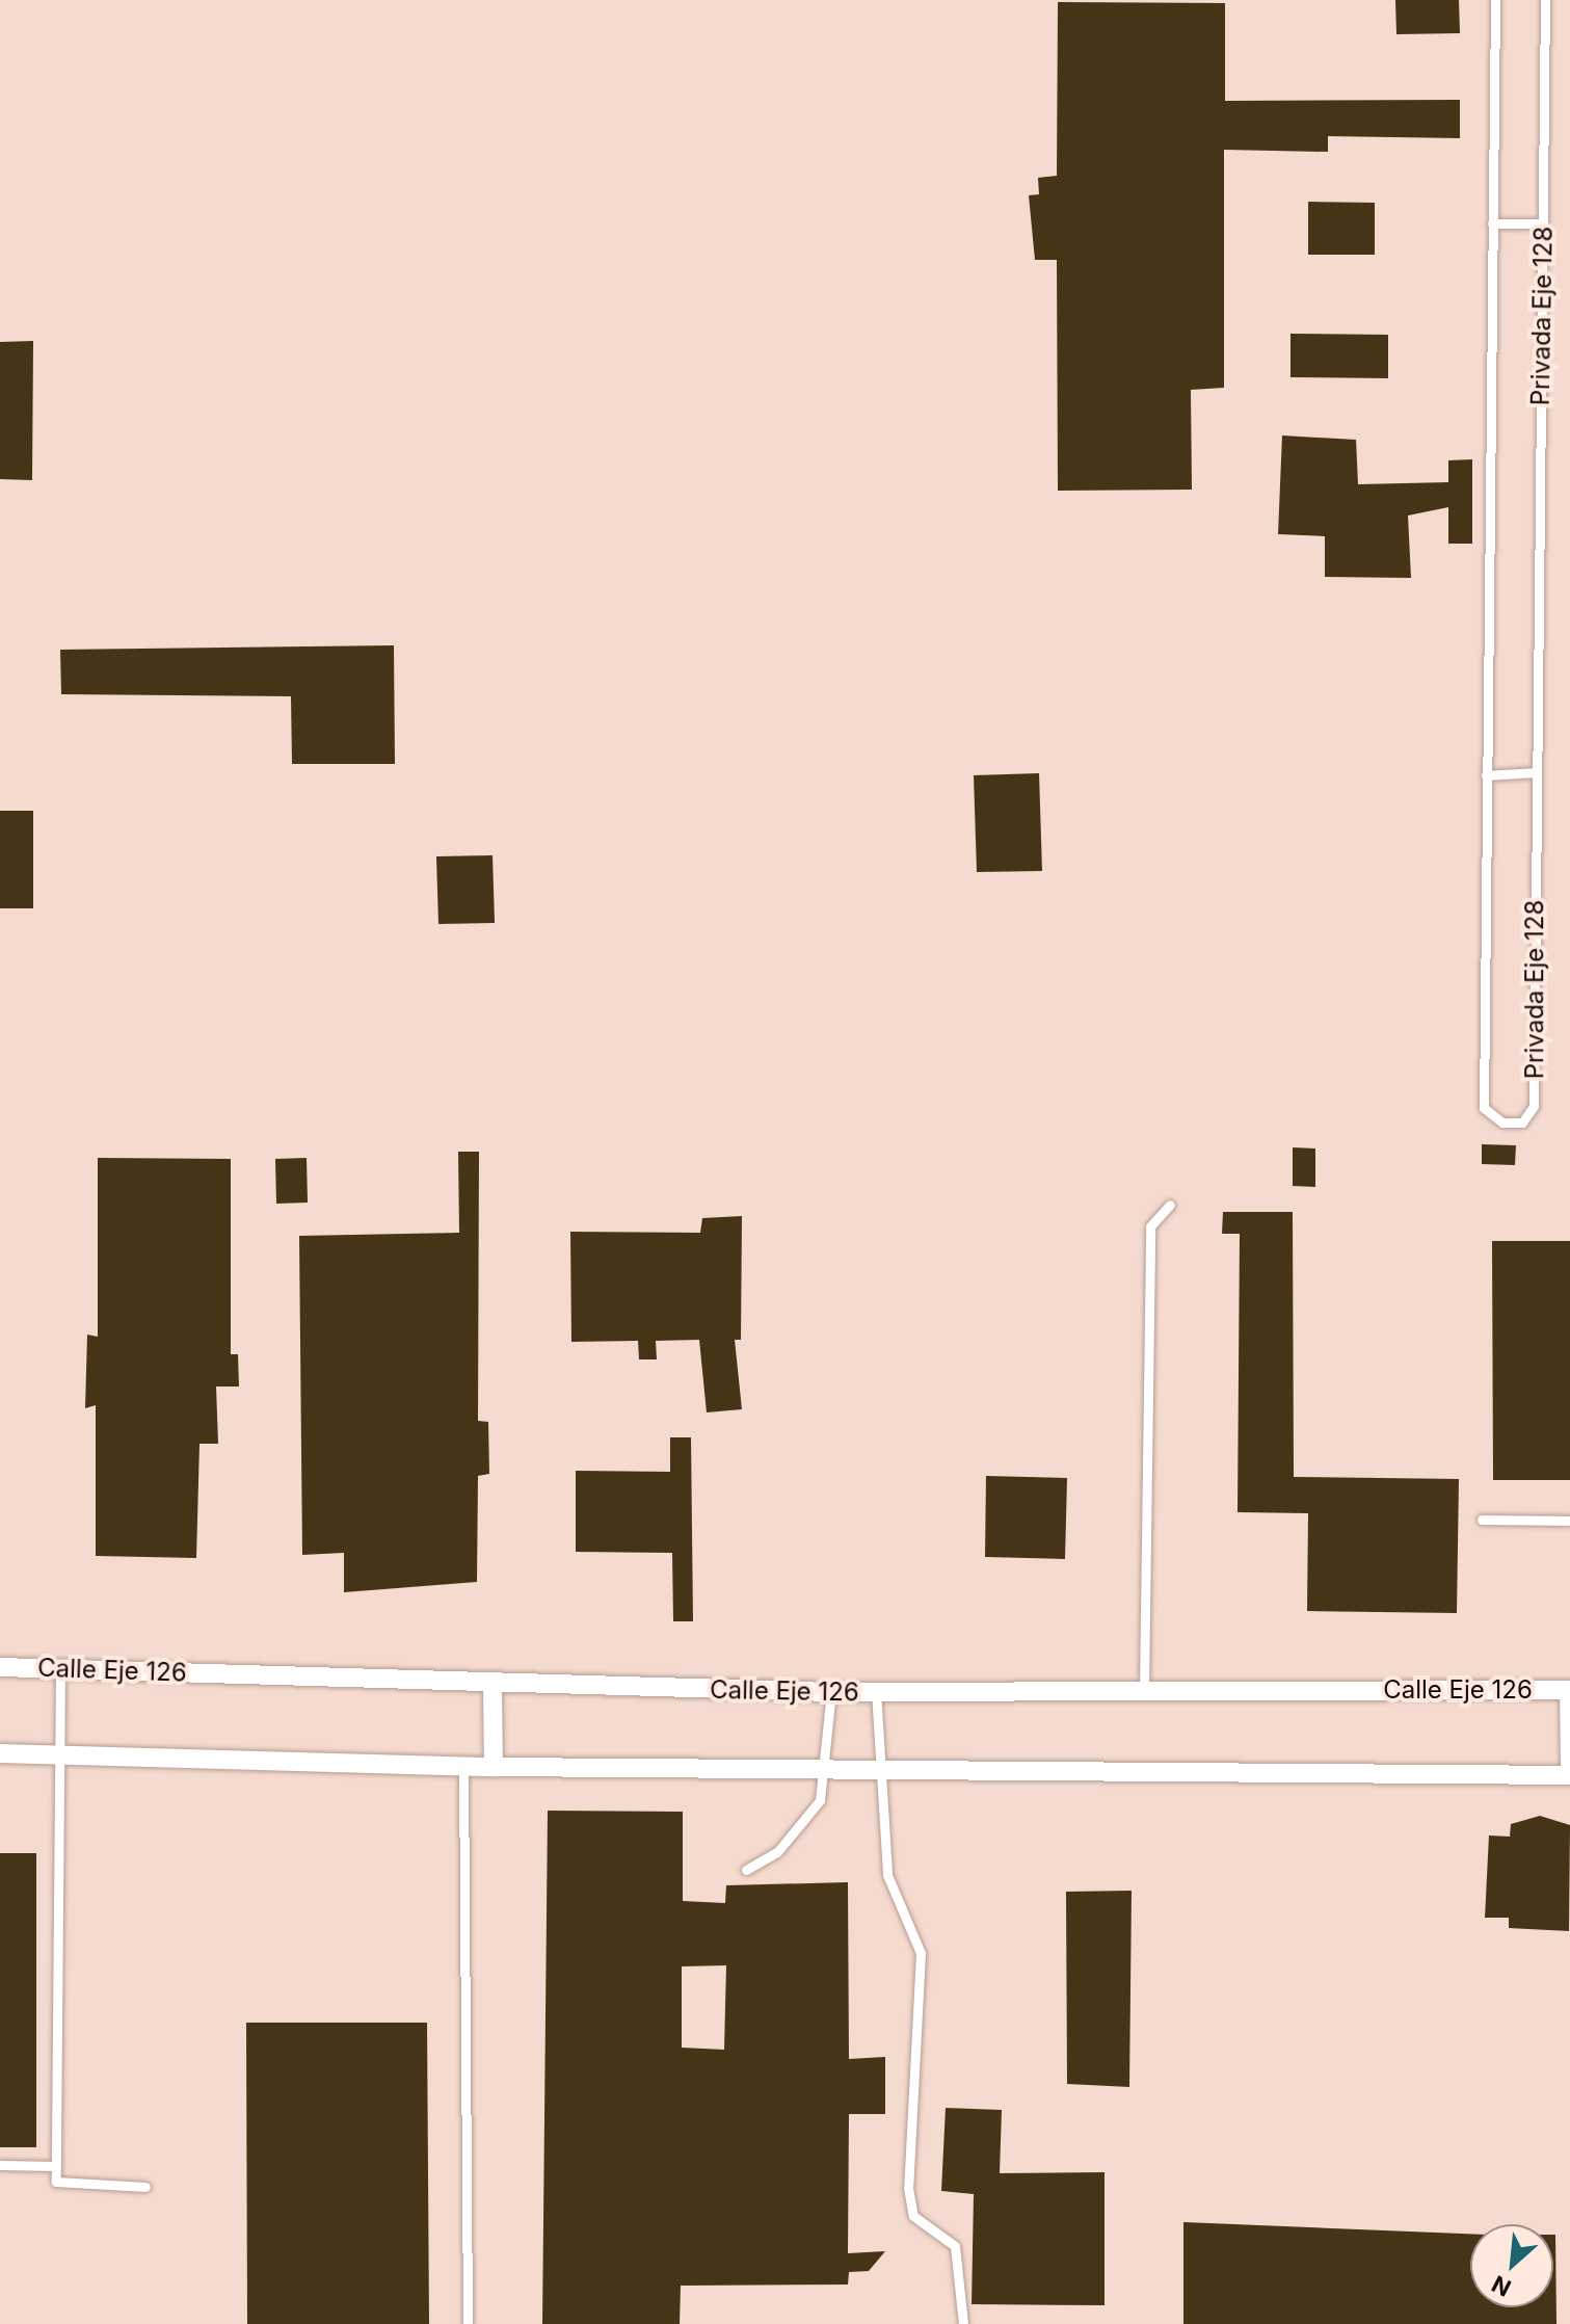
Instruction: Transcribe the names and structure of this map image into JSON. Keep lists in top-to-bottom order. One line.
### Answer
{"streets":{"street":["Calle Eje 126"],"lane":["Privada Eje 128"]},"north":"bottom left"}
